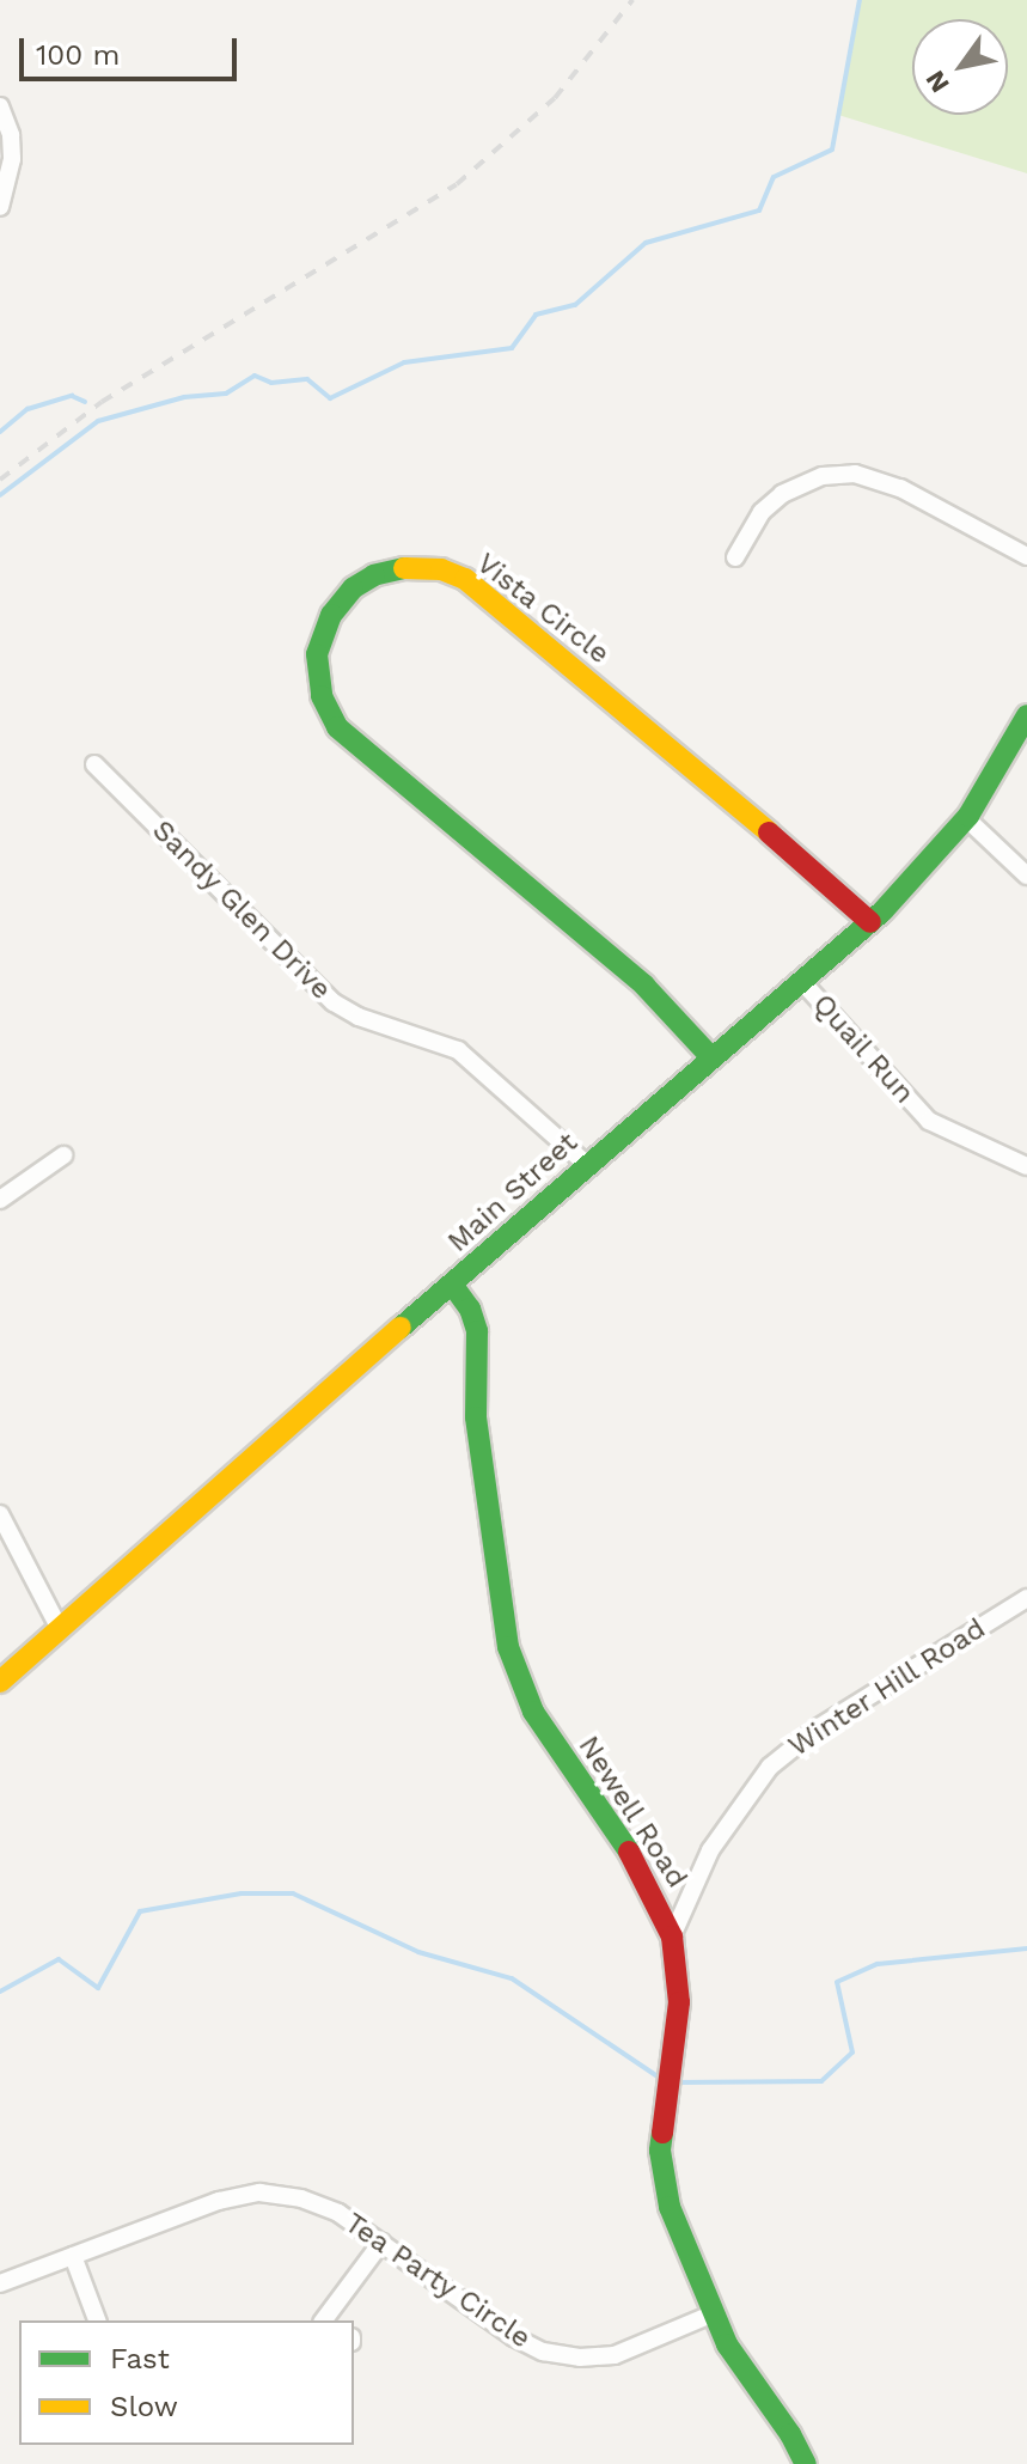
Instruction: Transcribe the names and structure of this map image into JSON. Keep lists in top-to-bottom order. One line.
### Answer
{"streets":{"street":["Vista Circle","Sandy Glen Drive","Quail Run","Main Street","Winter Hill Road","Newell Road","Tea Party Circle"]},"crossings":[["Vista Circle","Main Street"],["Sandy Glen Drive","Main Street"],["Quail Run","Main Street"],["Main Street","Newell Road"],["Winter Hill Road","Newell Road"],["Newell Road","Tea Party Circle"]],"legend":["Fast","Slow"],"scale_bar":"100 m","north":"bottom left"}
